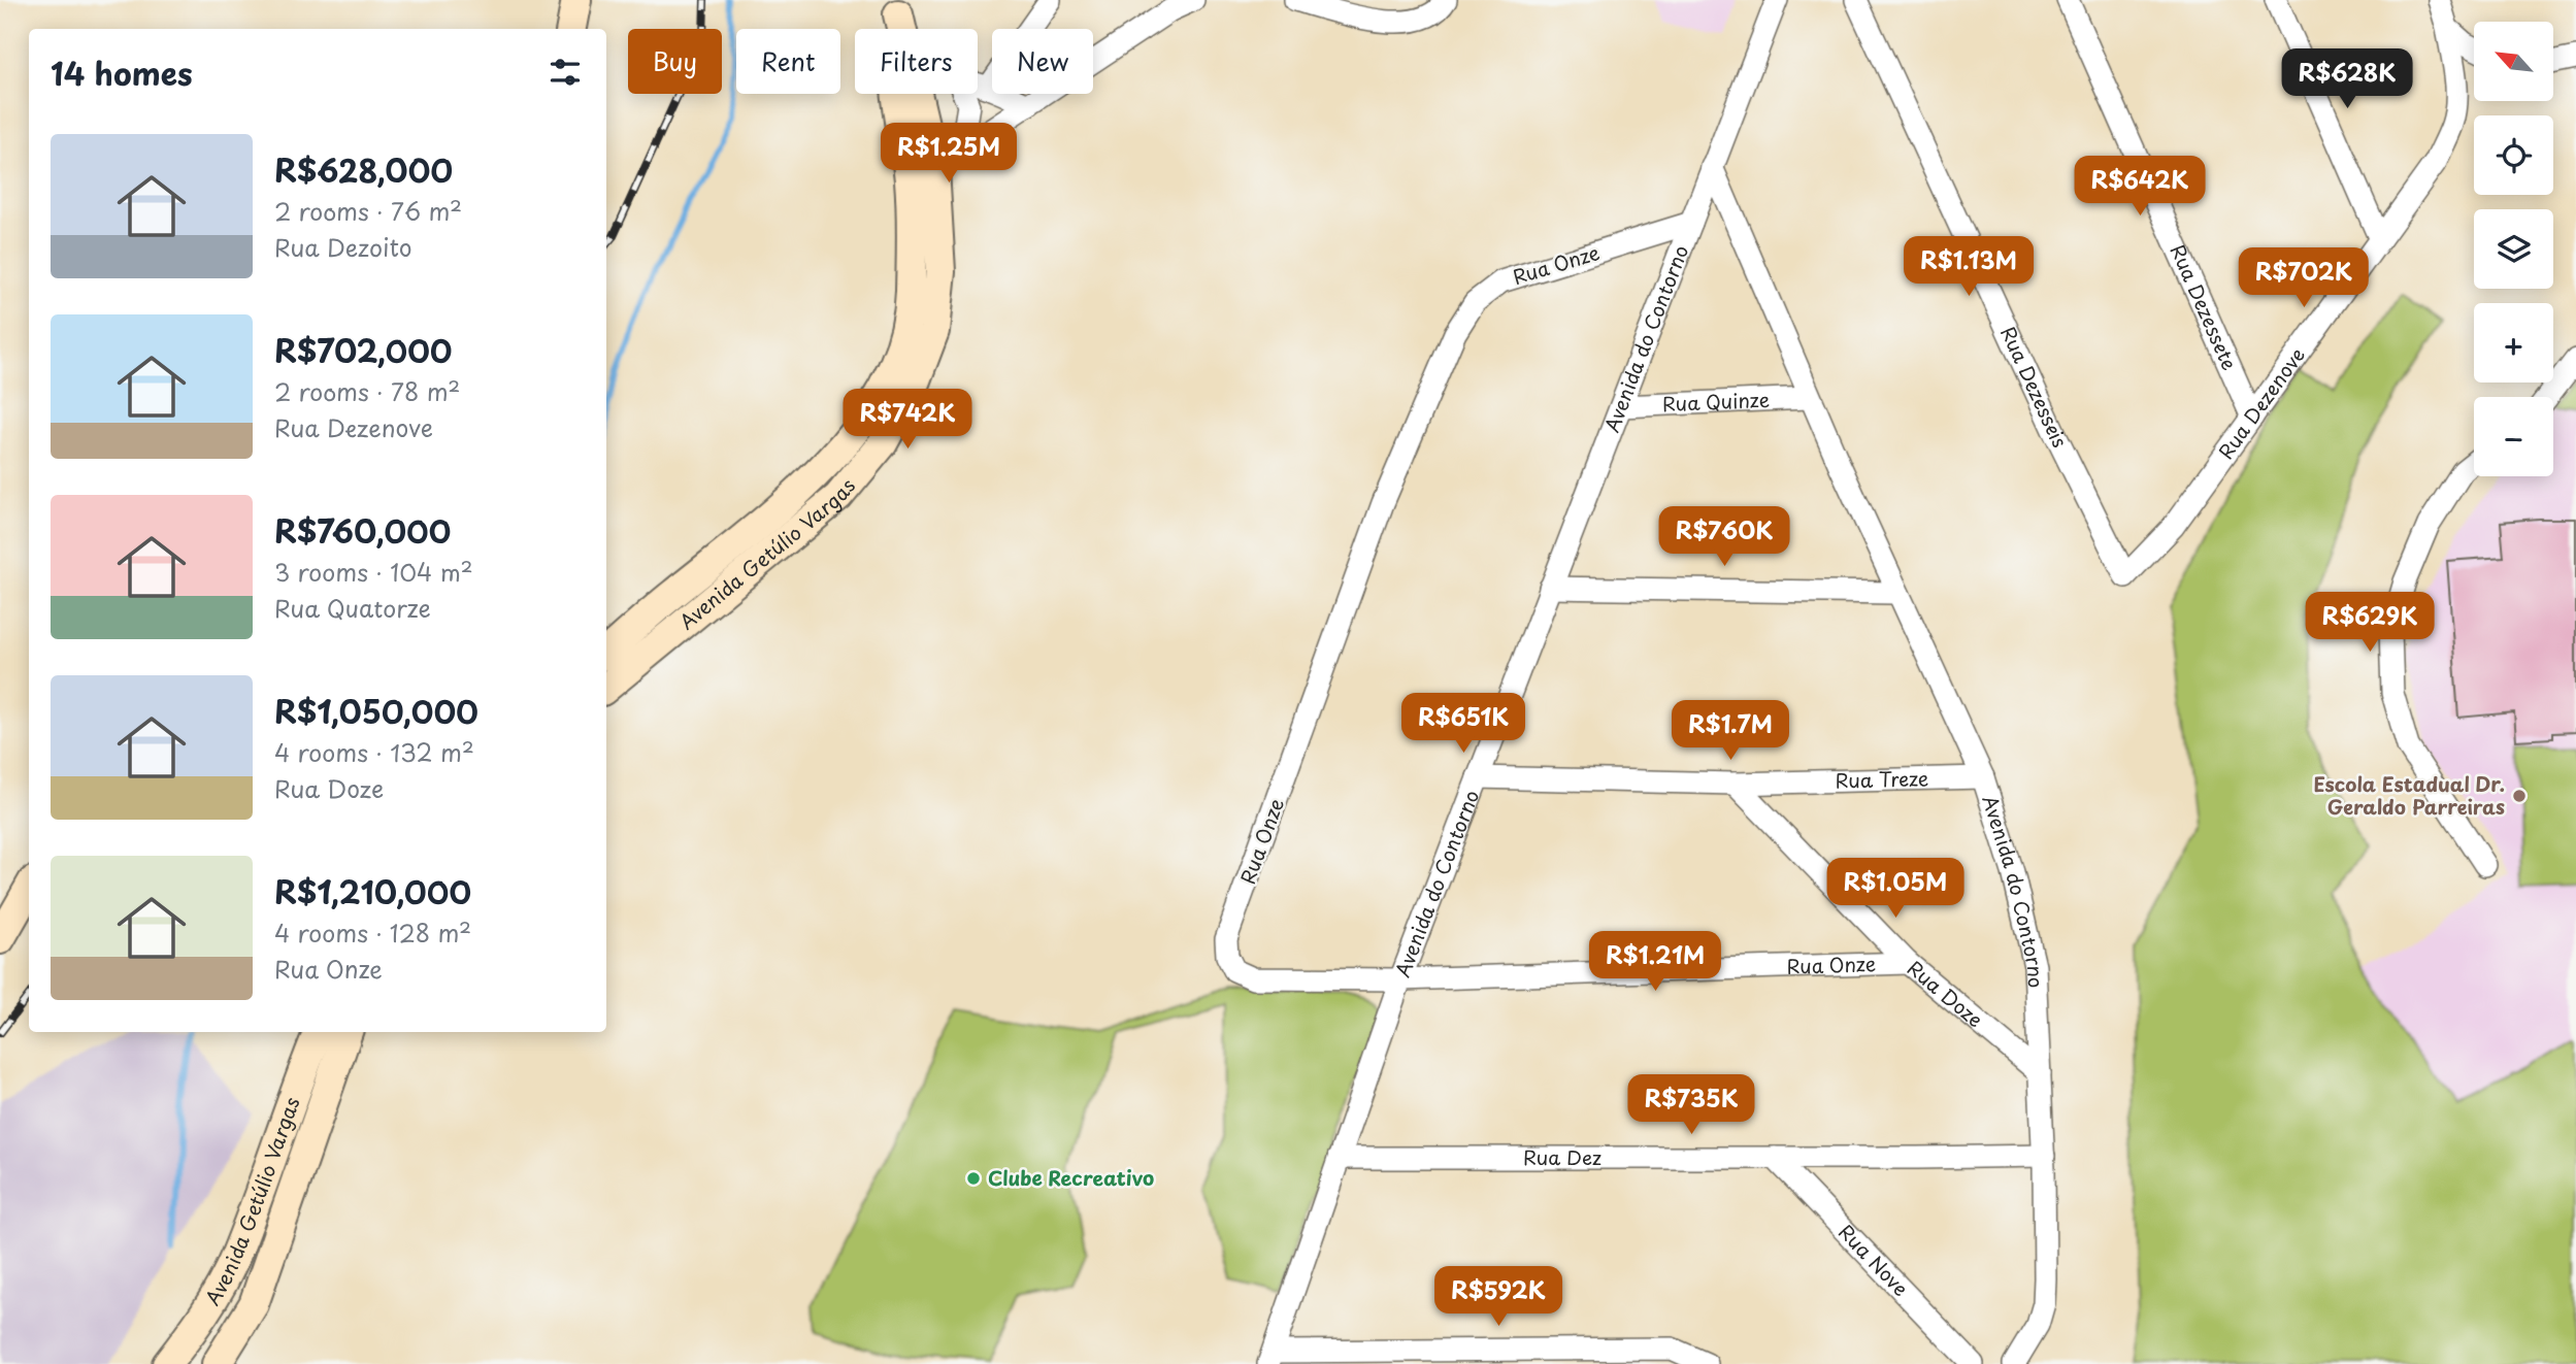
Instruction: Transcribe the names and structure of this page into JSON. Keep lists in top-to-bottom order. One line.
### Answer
{"streets":{"main road":["Avenida Getúlio Vargas"],"street":["Rua Onze","Rua Dezessete","Avenida do Contorno","Rua Dezesseis","Rua Quinze","Rua Dezenove","Rua Treze","Rua Doze","Rua Dez","Rua Nove"]},"crossings":[["Rua Onze","Avenida do Contorno"],["Rua Onze","Rua Doze"],["Rua Dezessete","Rua Dezenove"],["Avenida do Contorno","Rua Quinze"],["Avenida do Contorno","Rua Treze"],["Avenida do Contorno","Rua Doze"],["Avenida do Contorno","Rua Dez"],["Rua Dezesseis","Rua Dezenove"],["Rua Treze","Rua Doze"],["Rua Dez","Rua Nove"]],"places":["Escola Estadual Dr. Geraldo Parreiras","Clube Recreativo"],"north":"top left","page":{"map_buttons":["+","−"],"chip":["Buy","Rent","Filters","New"],"heading":"14 homes","price":["R$628K","R$1.25M","R$642K","R$1.13M","R$702K","R$742K","R$760K","R$629K","R$651K","R$1.7M","R$1.05M","R$1.21M","R$735K","R$592K"],"list":[{"name":"R$628,000","note":"2 rooms · 76 m² · Rua Dezoito"},{"name":"R$702,000","note":"2 rooms · 78 m² · Rua Dezenove"},{"name":"R$760,000","note":"3 rooms · 104 m² · Rua Quatorze"},{"name":"R$1,050,000","note":"4 rooms · 132 m² · Rua Doze"},{"name":"R$1,210,000","note":"4 rooms · 128 m² · Rua Onze"}]}}
